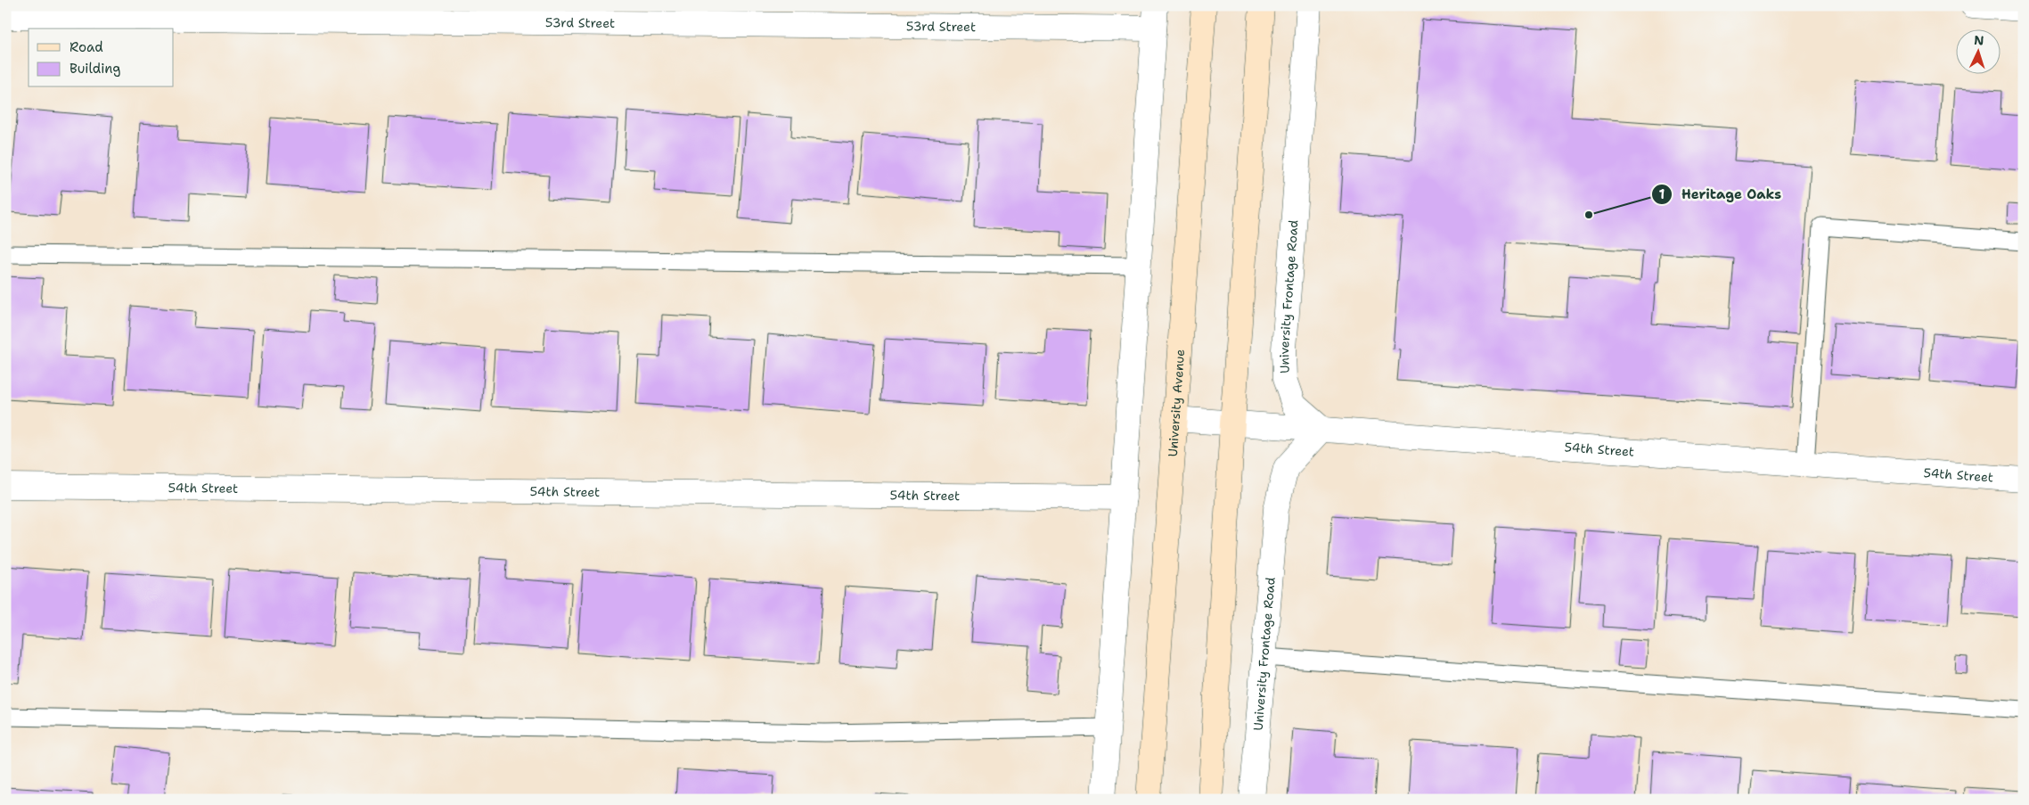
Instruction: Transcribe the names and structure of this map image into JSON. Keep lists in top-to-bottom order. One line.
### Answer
{"streets":{"main road":["University Avenue"],"street":["53rd Street","University Frontage Road","54th Street"]},"crossings":[["University Frontage Road","54th Street"],["University Avenue","54th Street"]],"places":["Heritage Oaks"],"legend":["Road","Building"],"north":"top"}
